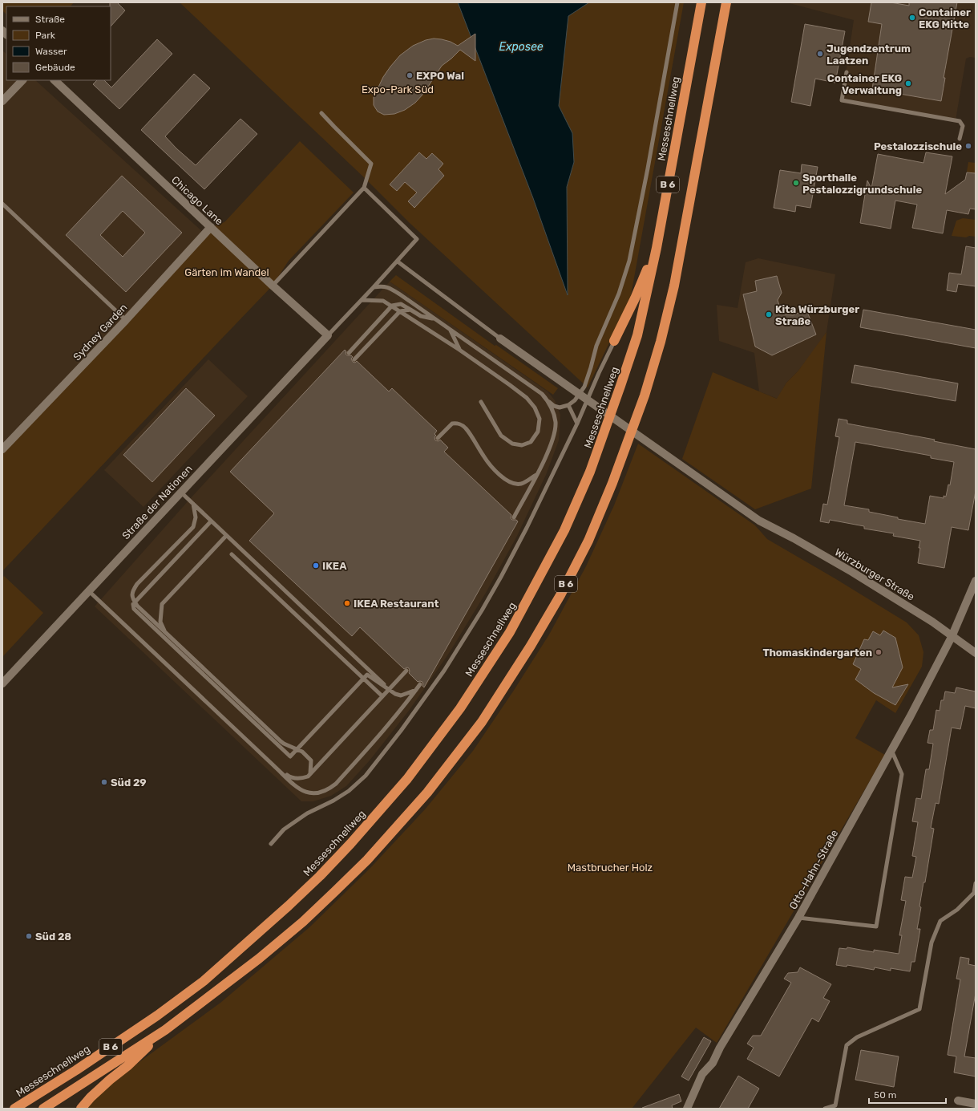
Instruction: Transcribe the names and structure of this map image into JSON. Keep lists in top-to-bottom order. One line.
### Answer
{"streets":{"highway":["Messeschnellweg","B 6"],"street":["Chicago Lane","Sydney Garden","Straße der Nationen","Würzburger Straße","Otto-Hahn-Straße"]},"crossings":[["Chicago Lane","Sydney Garden"],["Chicago Lane","Straße der Nationen"],["Würzburger Straße","Otto-Hahn-Straße"]],"water":["Exposee"],"parks":["Expo-Park Süd","Gärten im Wandel","Mastbrucher Holz"],"places":["Container EKG Mitte","Jugendzentrum Laatzen","EXPO Wal","Container EKG Verwaltung","Pestalozzischule","Sporthalle Pestalozzigrundschule","Kita Würzburger Straße","IKEA","IKEA Restaurant","Thomaskindergarten","Süd 29","Süd 28"],"legend":["Straße","Park","Wasser","Gebäude"],"scale_bar":"50 m"}
